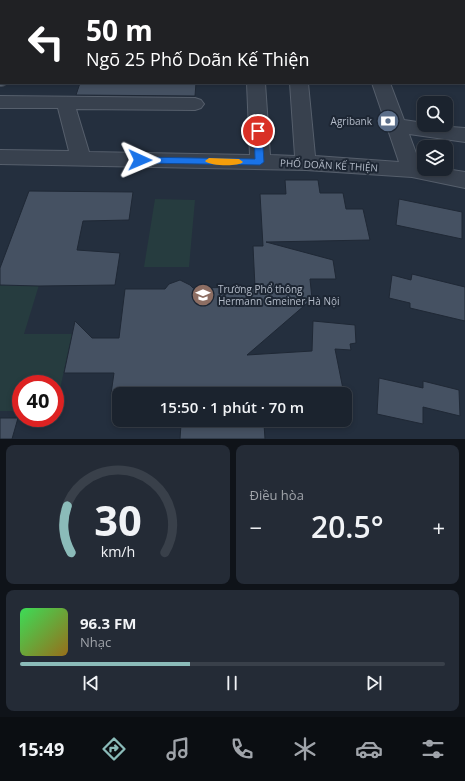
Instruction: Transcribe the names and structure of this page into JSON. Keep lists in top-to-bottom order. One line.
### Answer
{"streets":{"street":["PHỐ DOÃN KẾ THIỆN"]},"places":{"bank":["Agribank"],"school or university":["Trường Phổ thông Hermann Gmeiner Hà Nội"]},"page":{"turn":["50 m","Ngõ 25 Phố Doãn Kế Thiện"],"limit":"40","trip":"15:50 · 1 phút · 70 m","tile":"Điều hòa","heat":["−","20.5°","+"],"song":["96.3 FM","Nhạc"],"tabs":"15:49","gauge":["30","km/h"]}}
